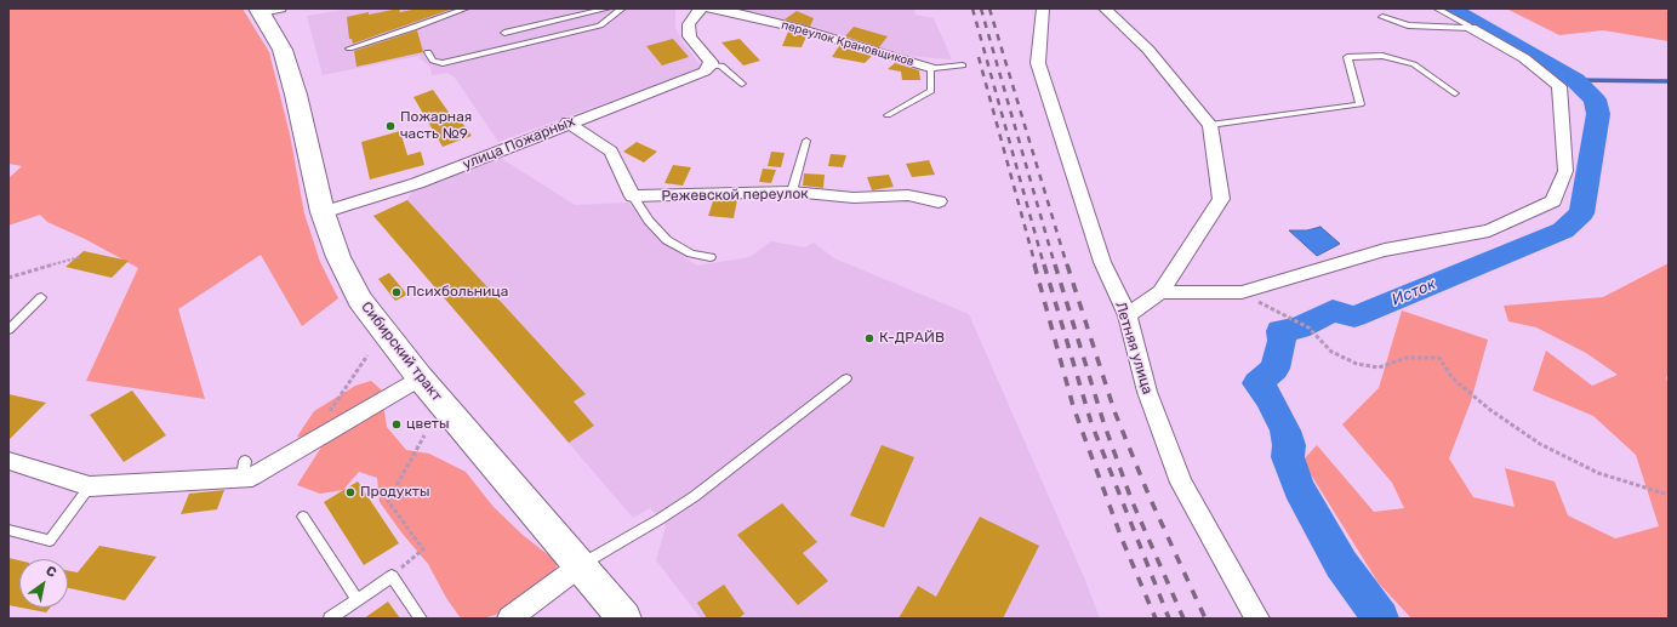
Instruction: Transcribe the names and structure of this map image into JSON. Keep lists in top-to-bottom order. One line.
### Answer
{"streets":{"main road":["Сибирский тракт"],"street":["переулок Крановщиков","улица Пожарных","Режевской переулок","Летняя улица"]},"crossings":[["улица Пожарных","Сибирский тракт"]],"water":["Исток"],"places":["Пожарная часть №9","Психбольница","К-ДРАЙВ","цветы","Продукты"],"north":"top right"}
